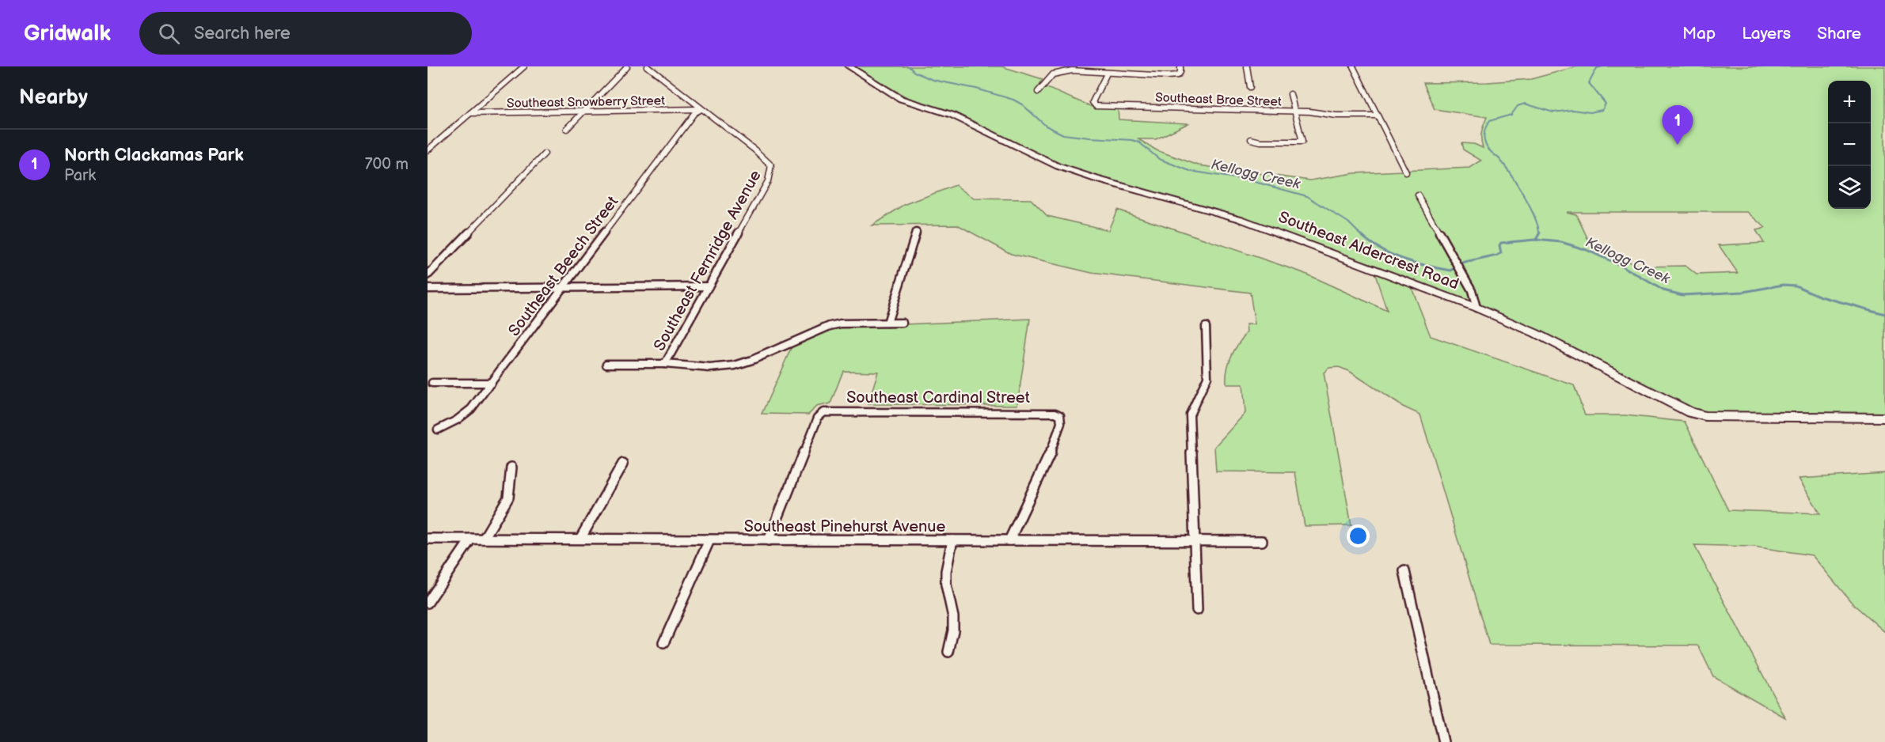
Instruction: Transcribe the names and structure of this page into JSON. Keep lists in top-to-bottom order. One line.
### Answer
{"streets":{"street":["Southeast Brae Street","Southeast Snowberry Street","Southeast Aldercrest Road","Southeast Fernridge Avenue","Southeast Beech Street","Southeast Cardinal Street","Southeast Pinehurst Avenue"]},"crossings":[["Southeast Snowberry Street","Southeast Fernridge Avenue"],["Southeast Snowberry Street","Southeast Beech Street"],["Southeast Fernridge Avenue","Southeast Beech Street"],["Southeast Cardinal Street","Southeast Pinehurst Avenue"]],"water":["Kellogg Creek"],"page":{"header":"Gridwalk","search":"Search here","nav":["Map","Layers","Share"],"heading":"Nearby","map_buttons":["+","−"],"pins":"1","list":[{"mark":"1","name":"North Clackamas Park","note":"Park","value":"700 m"}]}}
